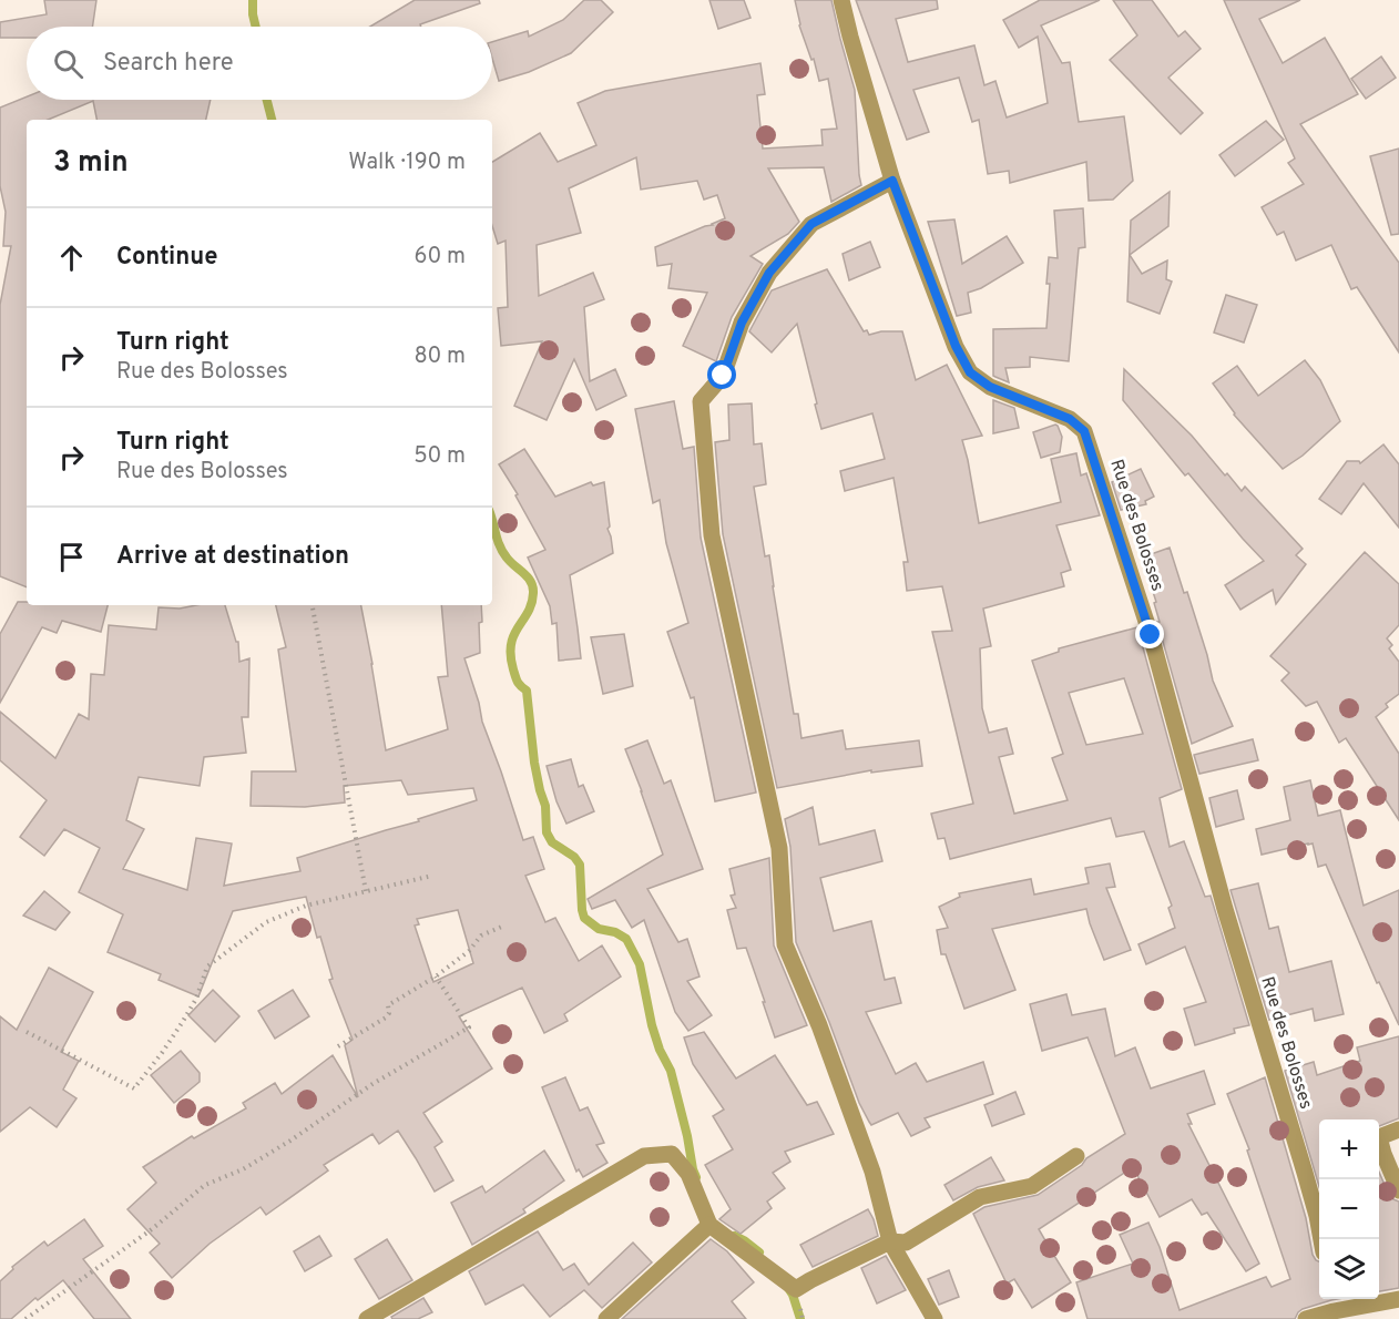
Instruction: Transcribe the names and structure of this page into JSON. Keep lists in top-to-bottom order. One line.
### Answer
{"streets":{"street":["Rue des Bolosses"]},"page":{"search":"Search here","heading":["3 min","Walk · 190 m"],"list":[["Continue","60 m"],["Turn right","Rue des Bolosses","80 m"],["Turn right","Rue des Bolosses","50 m"],"Arrive at destination"],"map_buttons":["+","−"]}}
